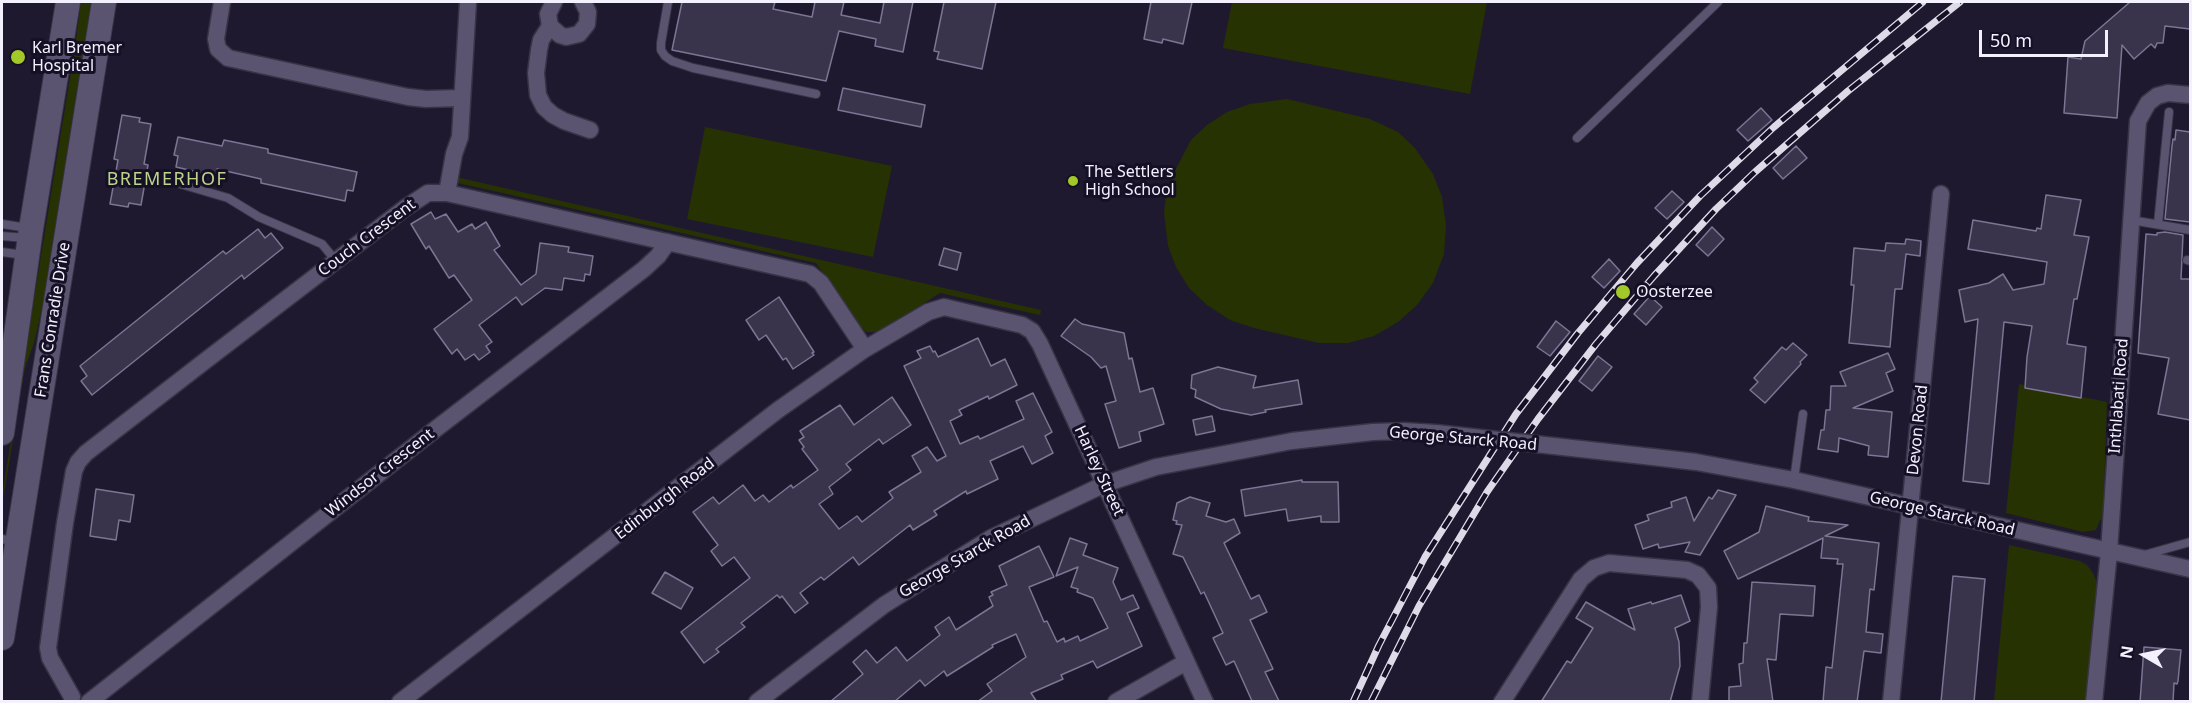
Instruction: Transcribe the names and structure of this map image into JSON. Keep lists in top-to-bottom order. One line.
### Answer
{"streets":{"main road":["Frans Conradie Drive"],"street":["Couch Crescent","Inthlabati Road","Devon Road","George Starck Road","Harley Street","Windsor Crescent","Edinburgh Road"]},"crossings":[["Couch Crescent","Windsor Crescent"],["Couch Crescent","Edinburgh Road"],["Inthlabati Road","George Starck Road"],["Devon Road","George Starck Road"],["George Starck Road","Harley Street"],["Harley Street","Edinburgh Road"]],"districts":["BREMERHOF"],"places":["Karl Bremer Hospital","The Settlers High School","Oosterzee"],"scale_bar":"50 m","north":"left"}
